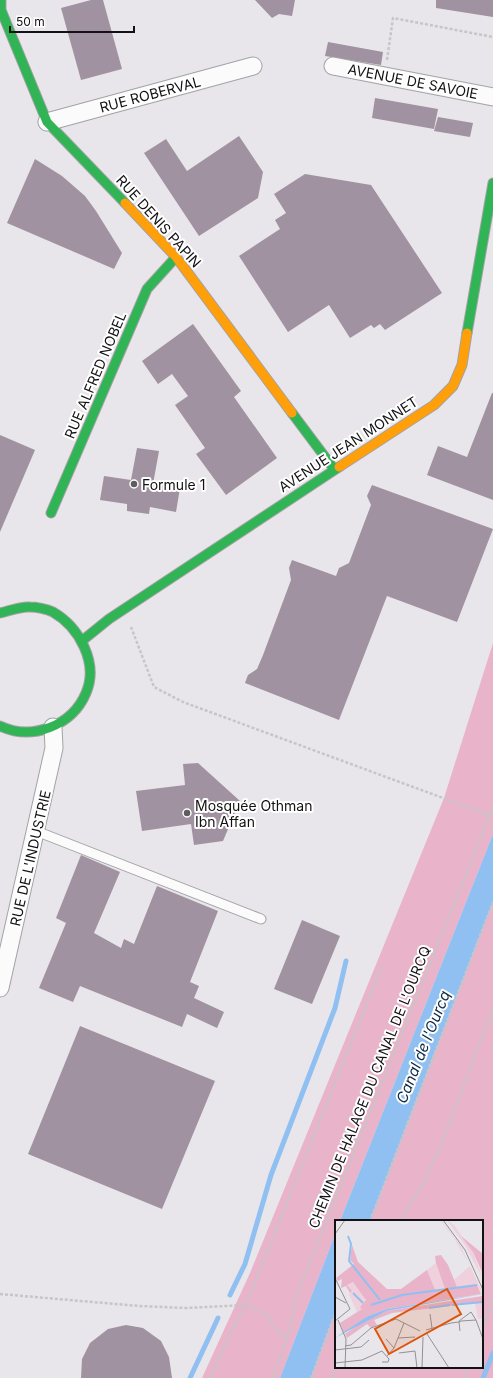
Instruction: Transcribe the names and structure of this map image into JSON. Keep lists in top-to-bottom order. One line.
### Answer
{"streets":{"street":["AVENUE DE SAVOIE","RUE ROBERVAL","RUE DENIS PAPIN","RUE ALFRED NOBEL","AVENUE JEAN MONNET","RUE DE L'INDUSTRIE"],"path":["CHEMIN DE HALAGE DU CANAL DE L'OURCQ"]},"crossings":[["RUE ROBERVAL","RUE DENIS PAPIN"],["RUE DENIS PAPIN","RUE ALFRED NOBEL"],["RUE DENIS PAPIN","AVENUE JEAN MONNET"]],"water":["Canal de l'Ourcq"],"places":["Formule 1","Mosquée Othman Ibn Affan"],"scale_bar":"50 m"}
